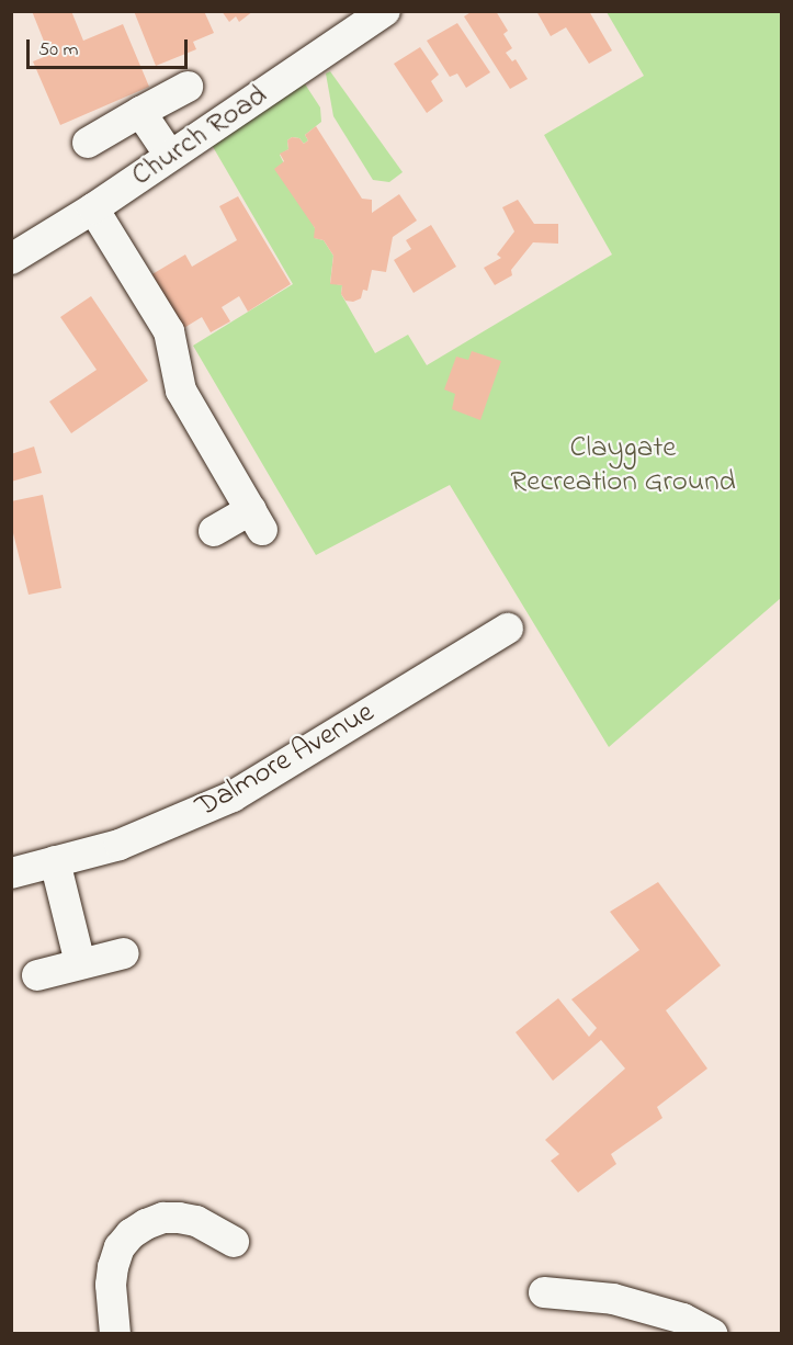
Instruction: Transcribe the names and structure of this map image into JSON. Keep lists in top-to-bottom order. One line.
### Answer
{"streets":{"street":["Church Road","Dalmore Avenue"]},"parks":["Claygate Recreation Ground"],"scale_bar":"50 m"}
